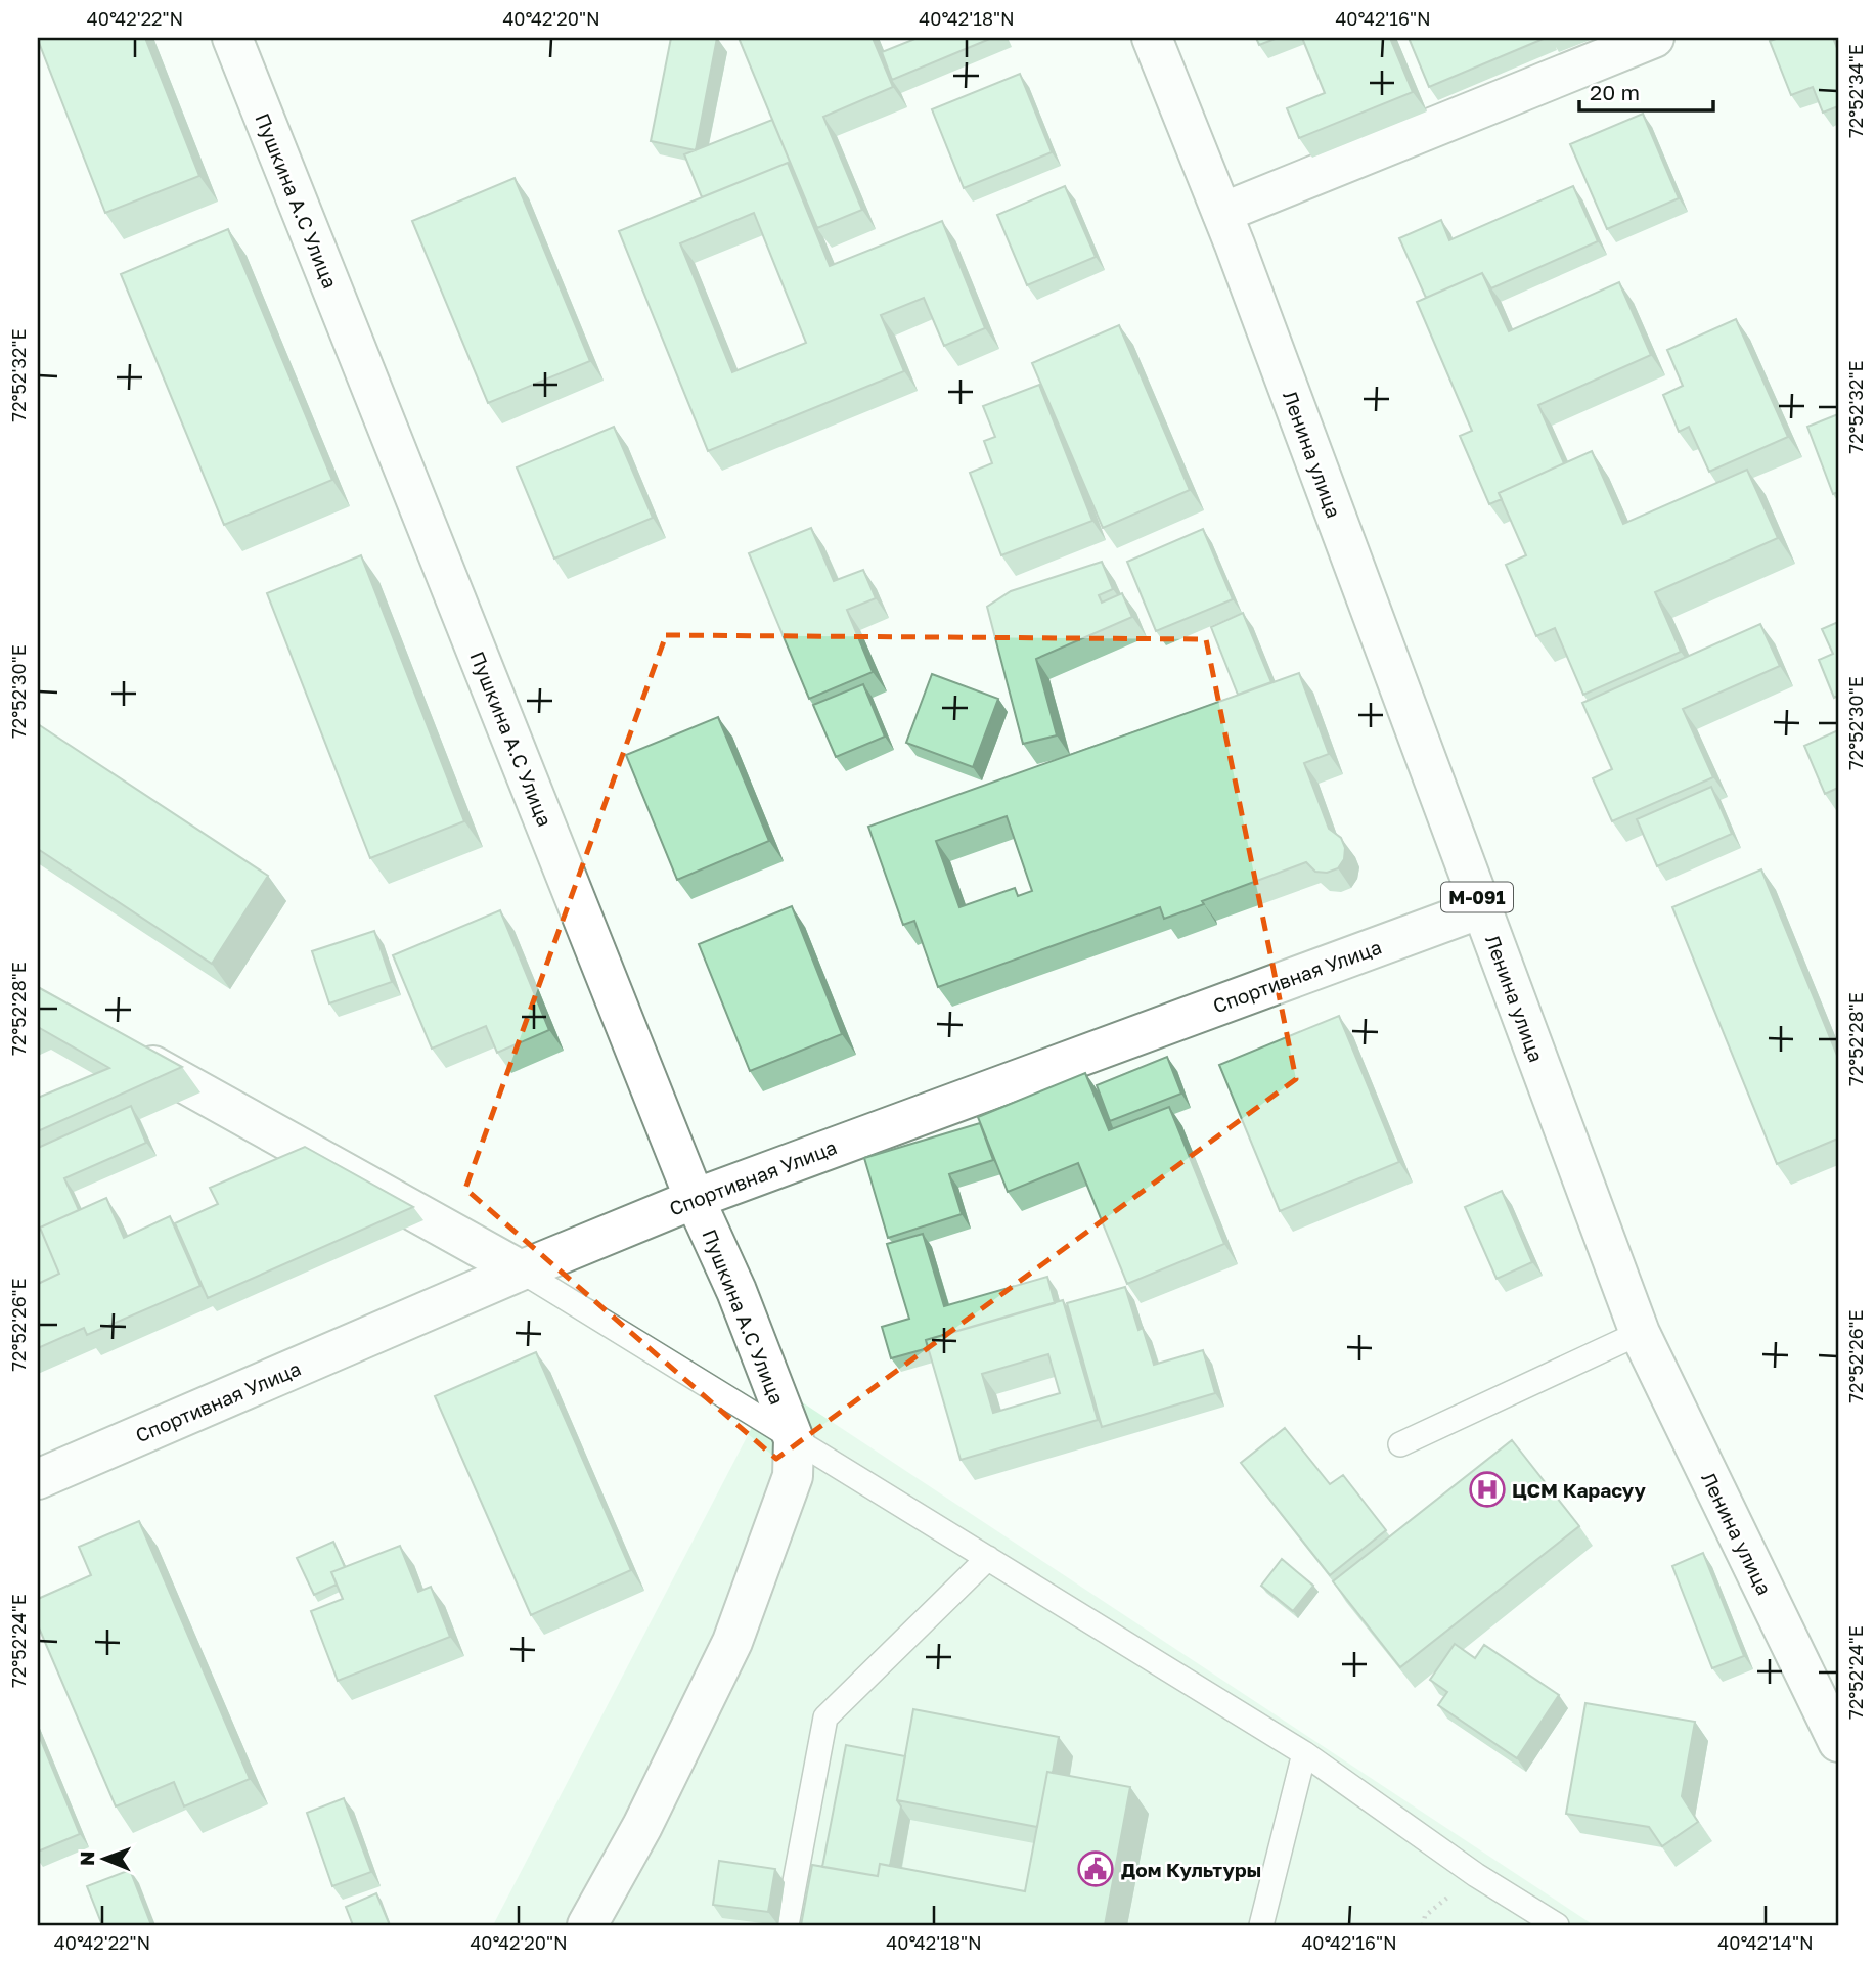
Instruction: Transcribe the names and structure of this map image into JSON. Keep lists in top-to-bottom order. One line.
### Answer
{"streets":{"street":["Пушкина А.С Улица","Ленина улица","М-091","Спортивная Улица"]},"crossings":[["Пушкина А.С Улица","Спортивная Улица"],["Ленина улица","Спортивная Улица"]],"places":{"hospital":["ЦСМ Карасуу"],"public building":["Дом Культуры"]},"scale_bar":"20 m","north":"left","coordinates":["40°42'22\"N","40°42'20\"N","40°42'18\"N","40°42'16\"N","72°52'34\"E","72°52'32\"E","72°52'30\"E","72°52'28\"E","72°52'26\"E","72°52'24\"E","40°42'14\"N"]}
